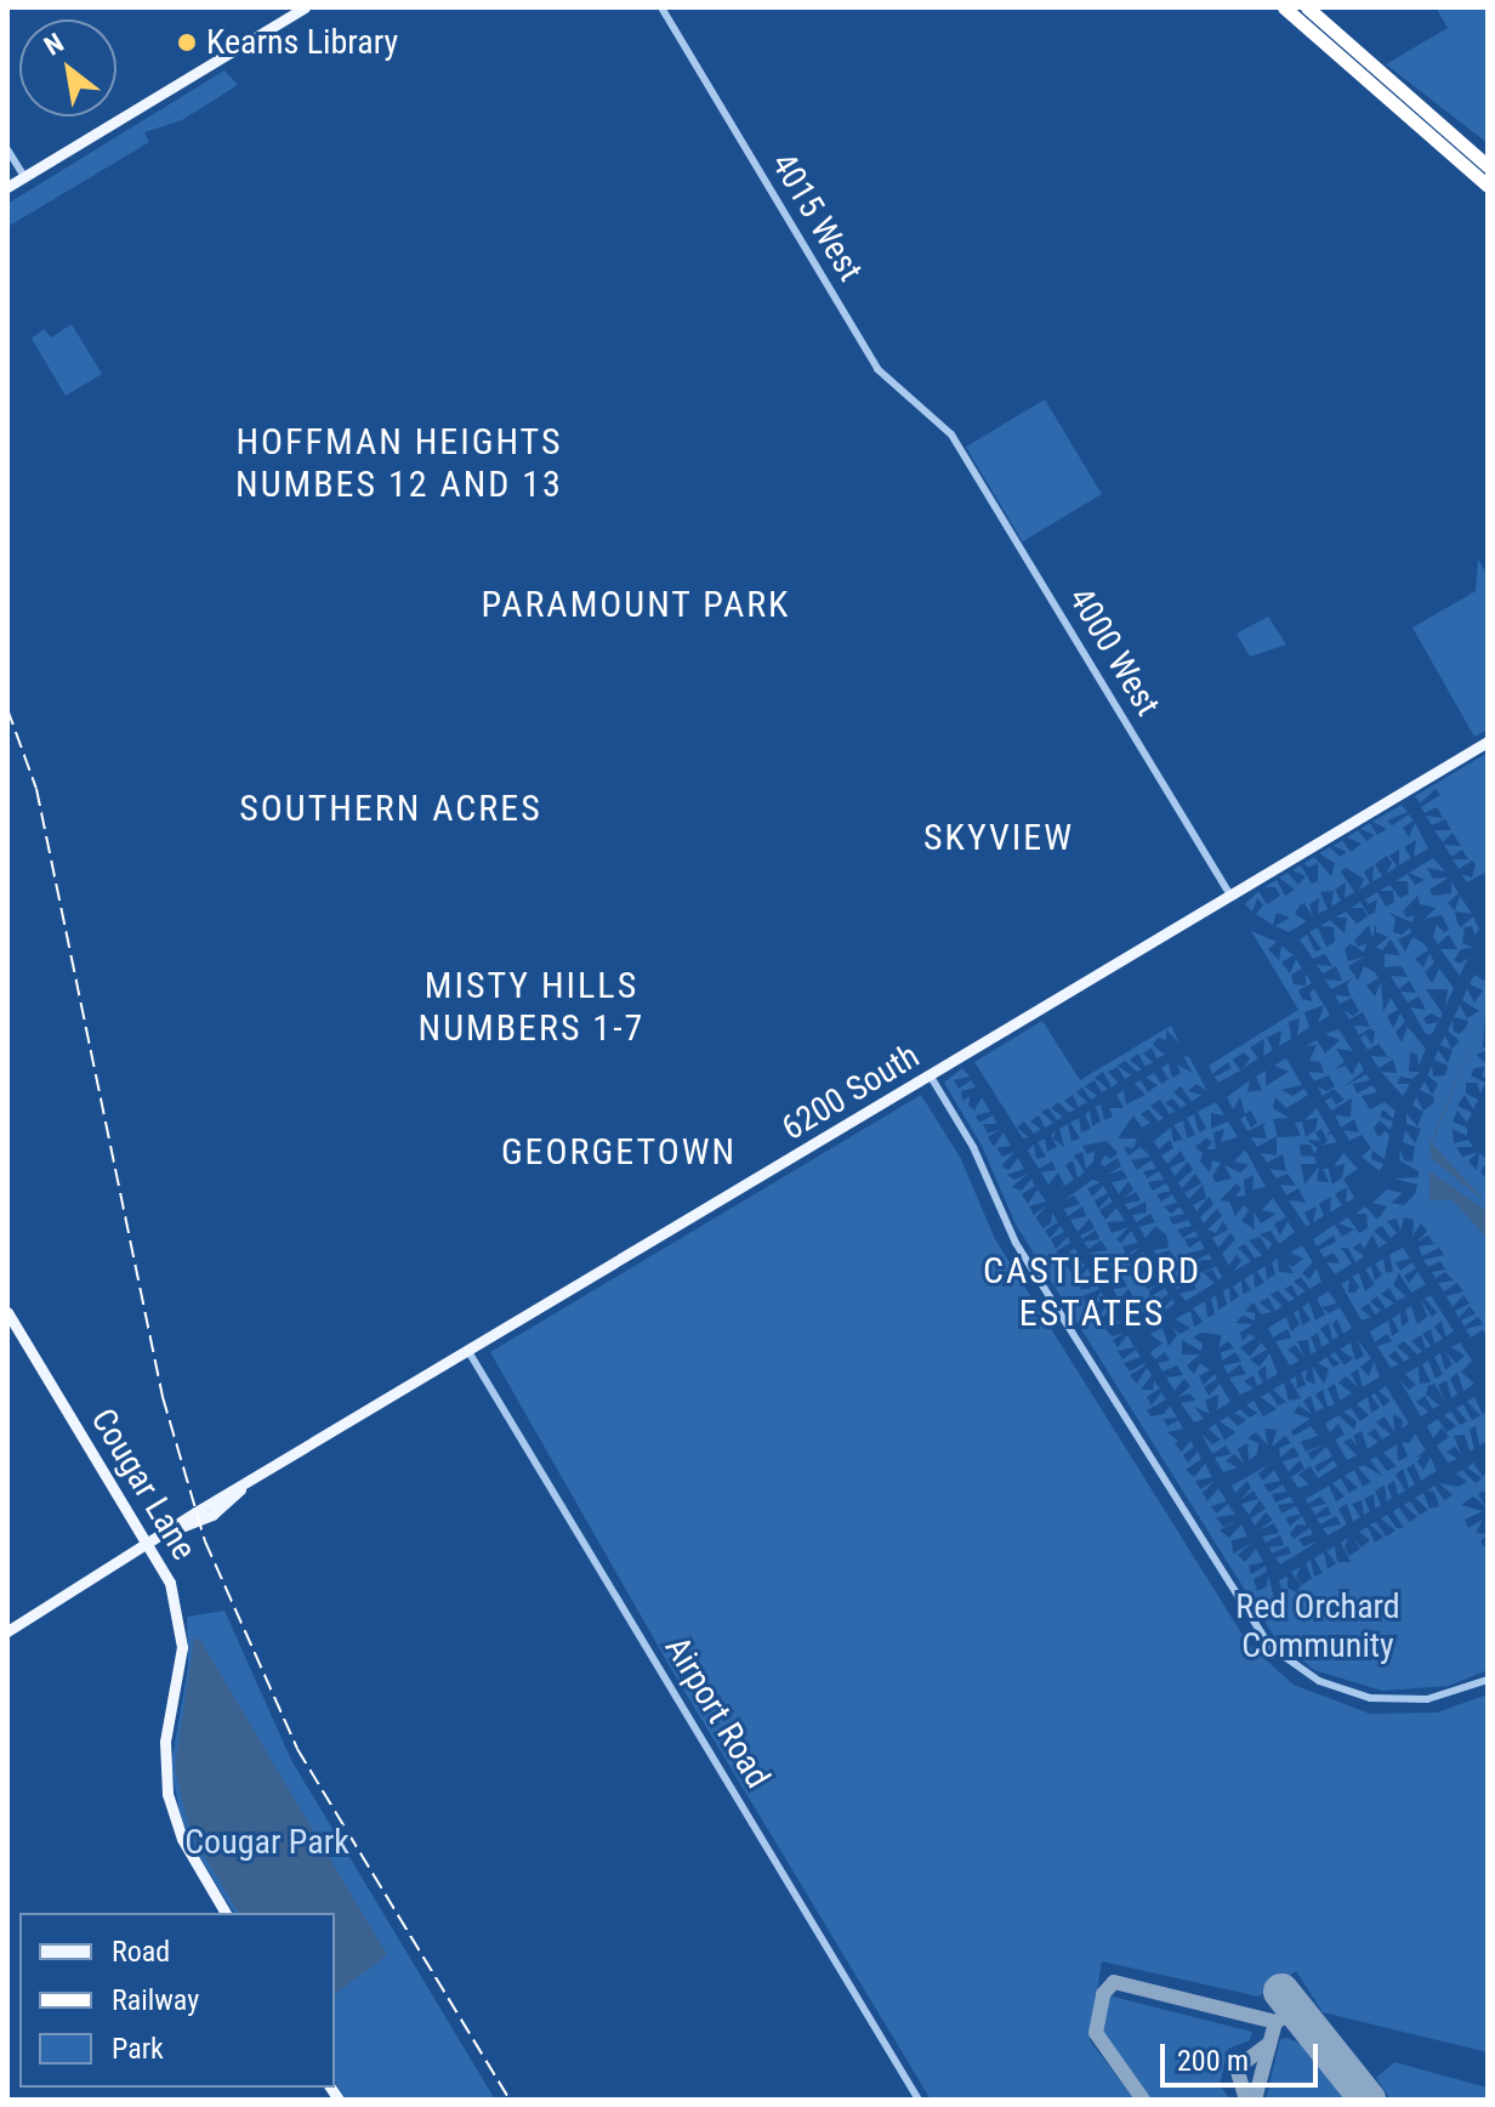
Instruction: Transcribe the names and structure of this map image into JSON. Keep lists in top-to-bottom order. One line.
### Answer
{"streets":{"main road":["6200 South","Cougar Lane"],"street":["4015 West","4000 West","Airport Road"]},"crossings":[["4015 West","4000 West"],["4000 West","6200 South"],["6200 South","Cougar Lane"],["6200 South","Airport Road"]],"districts":["HOFFMAN HEIGHTS NUMBES 12 AND 13","PARAMOUNT PARK","SOUTHERN ACRES","SKYVIEW","MISTY HILLS NUMBERS 1-7","GEORGETOWN","CASTLEFORD ESTATES"],"parks":["Red Orchard Community","Cougar Park"],"places":["Kearns Library"],"legend":["Road","Railway","Park"],"scale_bar":"200 m","north":"top left"}
